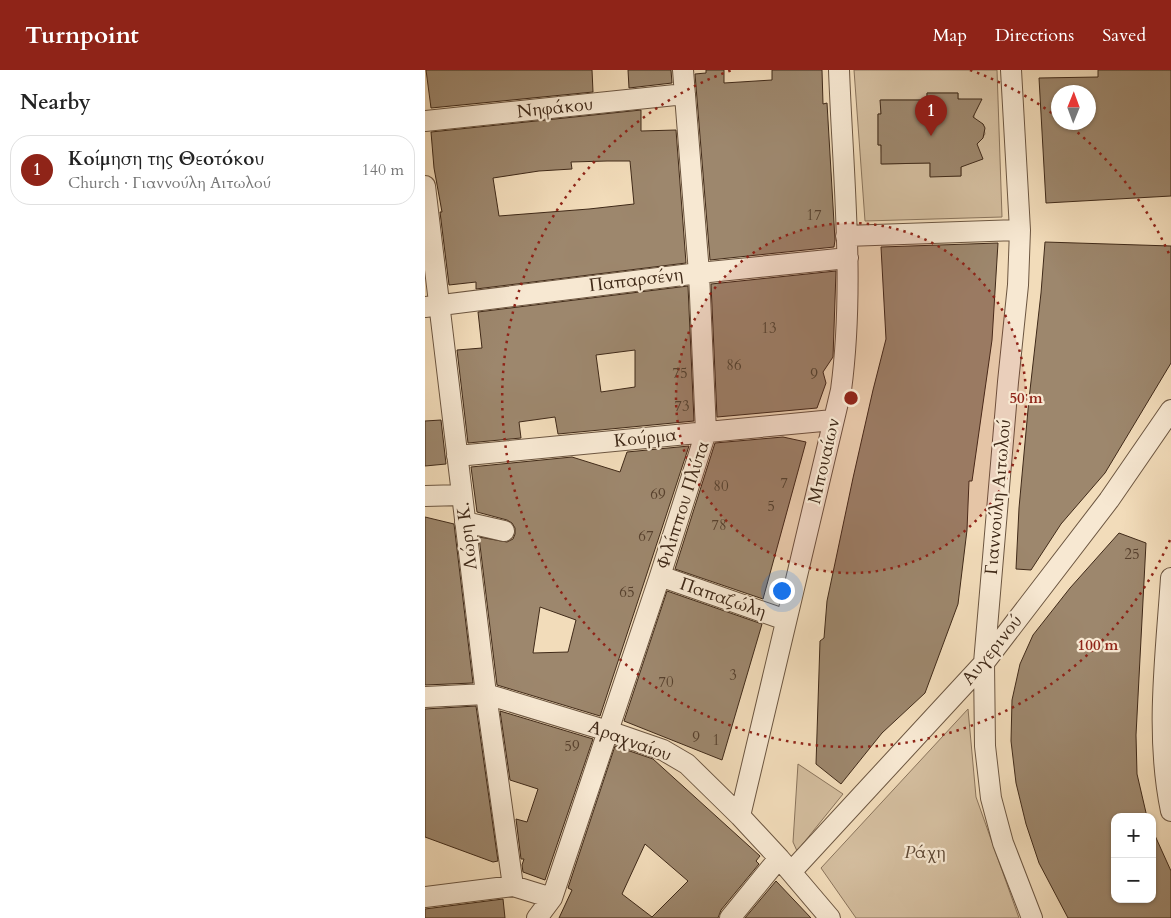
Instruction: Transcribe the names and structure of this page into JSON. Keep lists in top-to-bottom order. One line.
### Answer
{"streets":{"street":["Νηφάκου","Παπαρσένη","Κούρμα","Μπουαίων","Γιαννούλη Αιτωλού","Φιλίππου Πλύτα","Λώρη Κ.","Παπαζώλη","Αυγερινού","Αραχναίου"]},"crossings":[["Νηφάκου","Φιλίππου Πλύτα"],["Παπαρσένη","Μπουαίων"],["Παπαρσένη","Φιλίππου Πλύτα"],["Παπαρσένη","Λώρη Κ."],["Κούρμα","Μπουαίων"],["Κούρμα","Φιλίππου Πλύτα"],["Κούρμα","Λώρη Κ."],["Μπουαίων","Παπαζώλη"],["Μπουαίων","Αραχναίου"],["Γιαννούλη Αιτωλού","Αυγερινού"],["Φιλίππου Πλύτα","Παπαζώλη"],["Φιλίππου Πλύτα","Αραχναίου"],["Λώρη Κ.","Αραχναίου"],["Αυγερινού","Αραχναίου"]],"parks":["Ράχη"],"house_numbers":["17","13","86","75","9","73","7","80","69","5","78","67","25","65","3","70","9","1","59"],"north":"top","page":{"header":"Turnpoint","nav":["Map","Directions","Saved"],"heading":"Nearby","pins":"1","list":[{"mark":"1","name":"Κοίμηση της Θεοτόκου","note":"Church · Γιαννούλη Αιτωλού","value":"140 m"}],"map_buttons":["+","−"]},"rings":["50 m","100 m"]}
